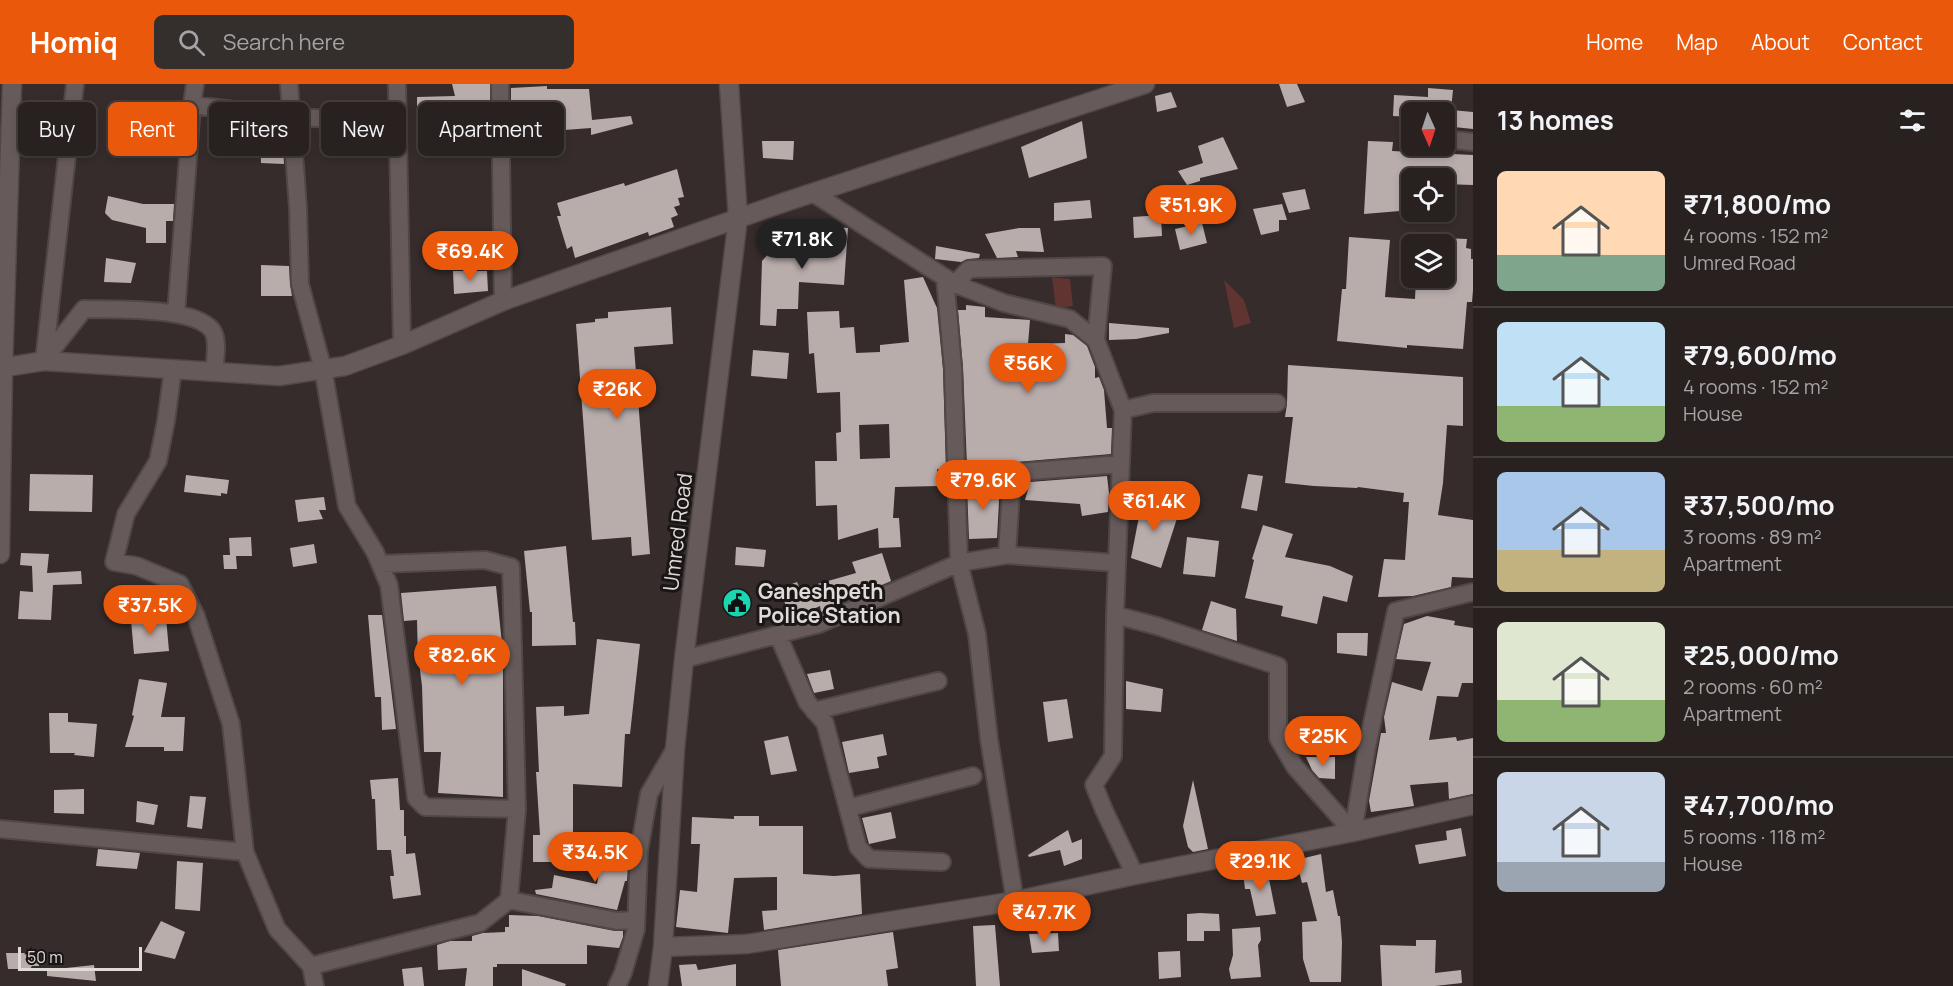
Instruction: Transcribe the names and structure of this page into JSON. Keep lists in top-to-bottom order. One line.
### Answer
{"streets":{"street":["Umred Road"]},"places":{"public building":["Ganeshpeth Police Station"]},"scale_bar":"50 m","north":"bottom","page":{"header":"Homiq","search":"Search here","nav":["Home","Map","About","Contact"],"heading":"13 homes","chip":["Buy","Rent","Filters","New","Apartment"],"list":[{"name":"₹71,800/mo","note":"4 rooms · 152 m² · Umred Road"},{"name":"₹79,600/mo","note":"4 rooms · 152 m² · House"},{"name":"₹37,500/mo","note":"3 rooms · 89 m² · Apartment"},{"name":"₹25,000/mo","note":"2 rooms · 60 m² · Apartment"},{"name":"₹47,700/mo","note":"5 rooms · 118 m² · House"}],"price":["₹51.9K","₹71.8K","₹69.4K","₹56K","₹26K","₹79.6K","₹61.4K","₹37.5K","₹82.6K","₹25K","₹34.5K","₹29.1K","₹47.7K"],"scale":"50 m"}}
